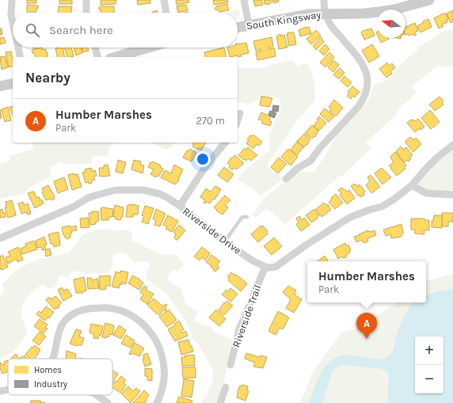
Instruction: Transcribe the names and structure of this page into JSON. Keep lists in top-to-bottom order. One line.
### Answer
{"streets":{"street":["South Kingsway","Riverside Drive","Riverside Trail"]},"crossings":[["Riverside Drive","Riverside Trail"]],"legend":["Homes","Industry"],"north":"left","page":{"search":"Search here","heading":"Nearby","list":[{"mark":"A","name":"Humber Marshes","note":"Park","value":"270 m"}],"popup":["Humber Marshes","Park"],"pins":"A","map_buttons":["+","−"]}}
